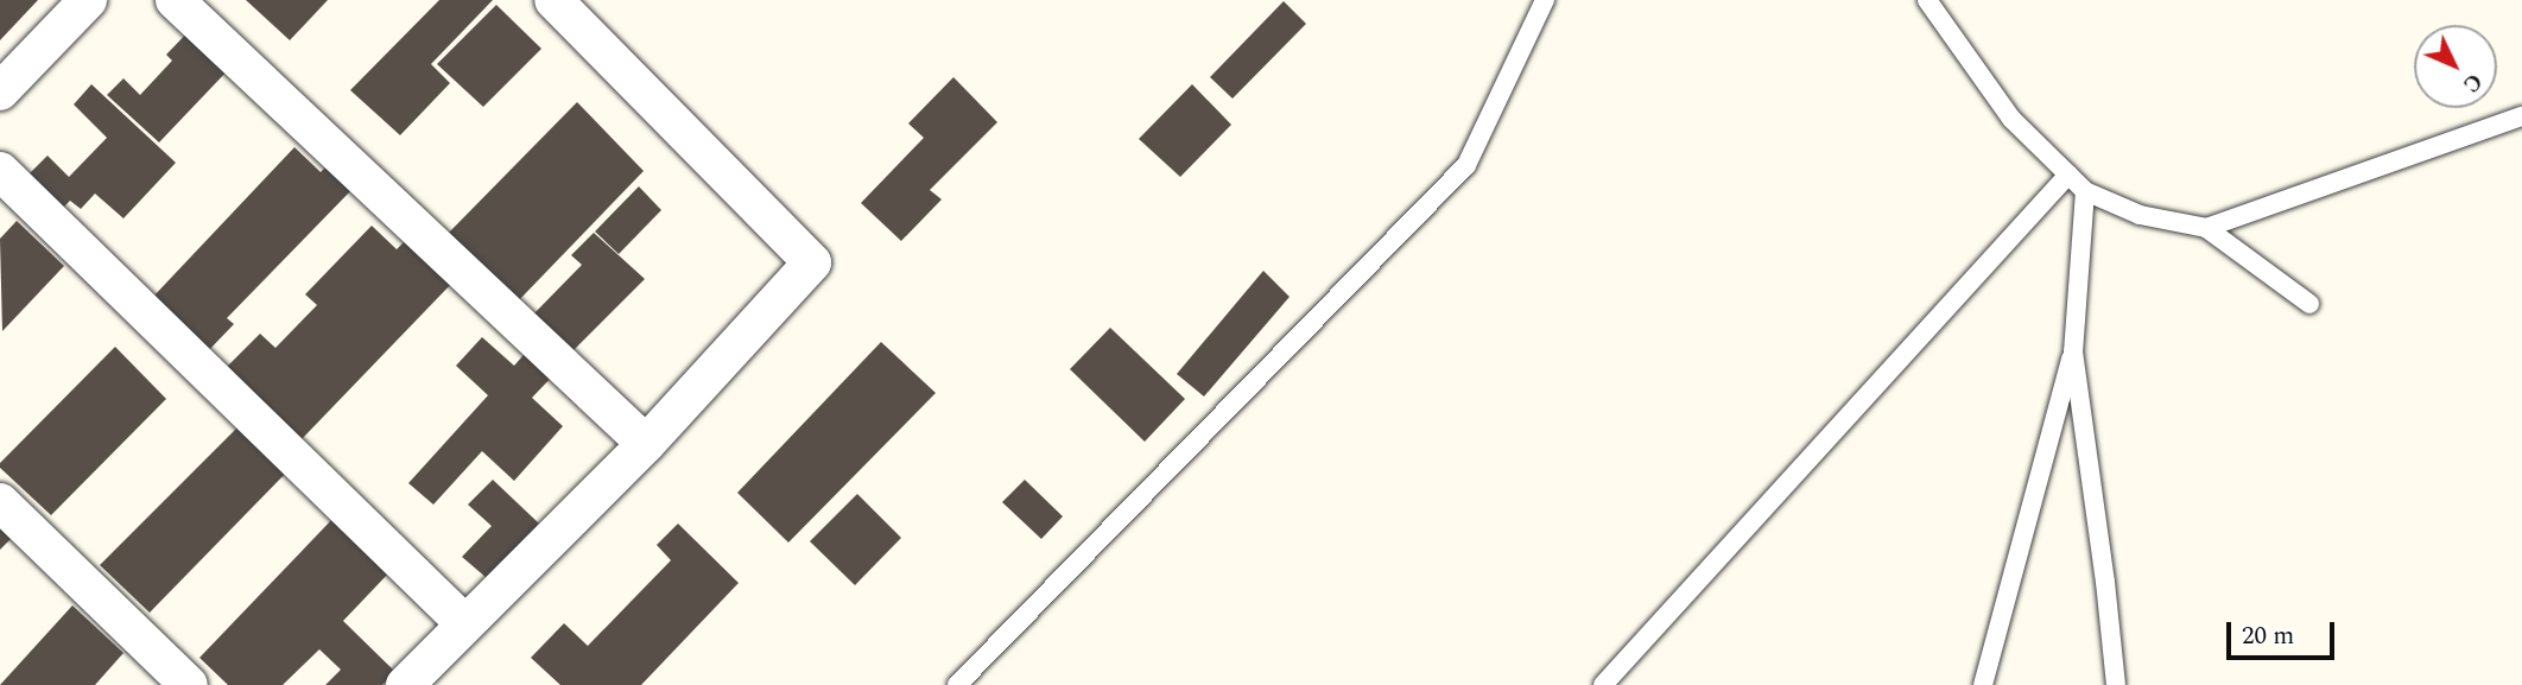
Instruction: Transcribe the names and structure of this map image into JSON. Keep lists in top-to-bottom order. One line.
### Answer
{"scale_bar":"20 m","north":"bottom right"}
